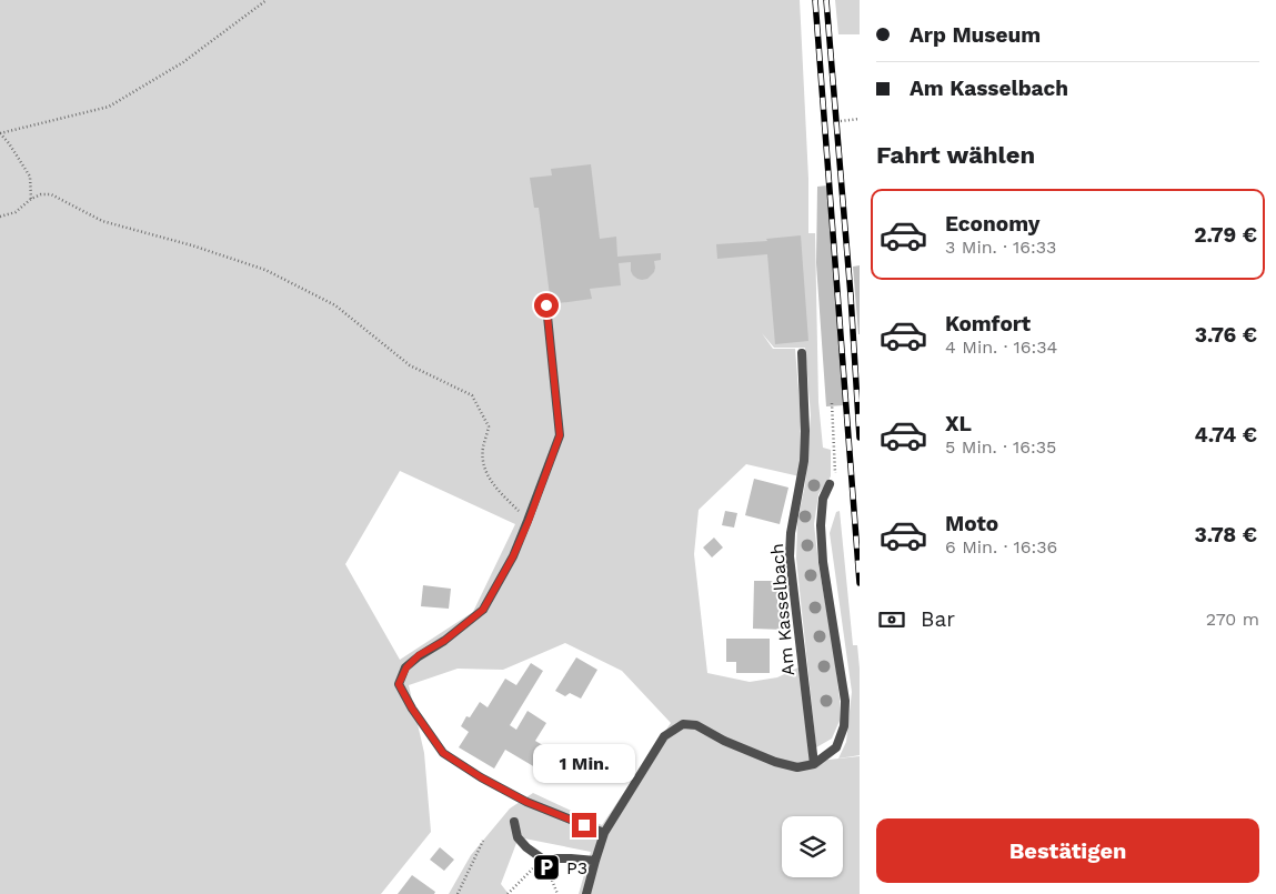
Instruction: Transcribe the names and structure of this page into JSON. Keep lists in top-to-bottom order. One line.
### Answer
{"streets":{"lane":["Am Kasselbach"]},"places":{"parking":["P3"]},"page":{"banner":["Arp Museum","Am Kasselbach"],"heading":"Fahrt wählen","list":[{"name":"Economy","note":"3 Min. · 16:33","value":"2.79 €"},{"name":"Komfort","note":"4 Min. · 16:34","value":"3.76 €"},{"name":"XL","note":"5 Min. · 16:35","value":"4.74 €"},{"name":"Moto","note":"6 Min. · 16:36","value":"3.78 €"}],"pay":["Bar","270 m"],"bubble":"1 Min.","buttons":"Bestätigen"}}
